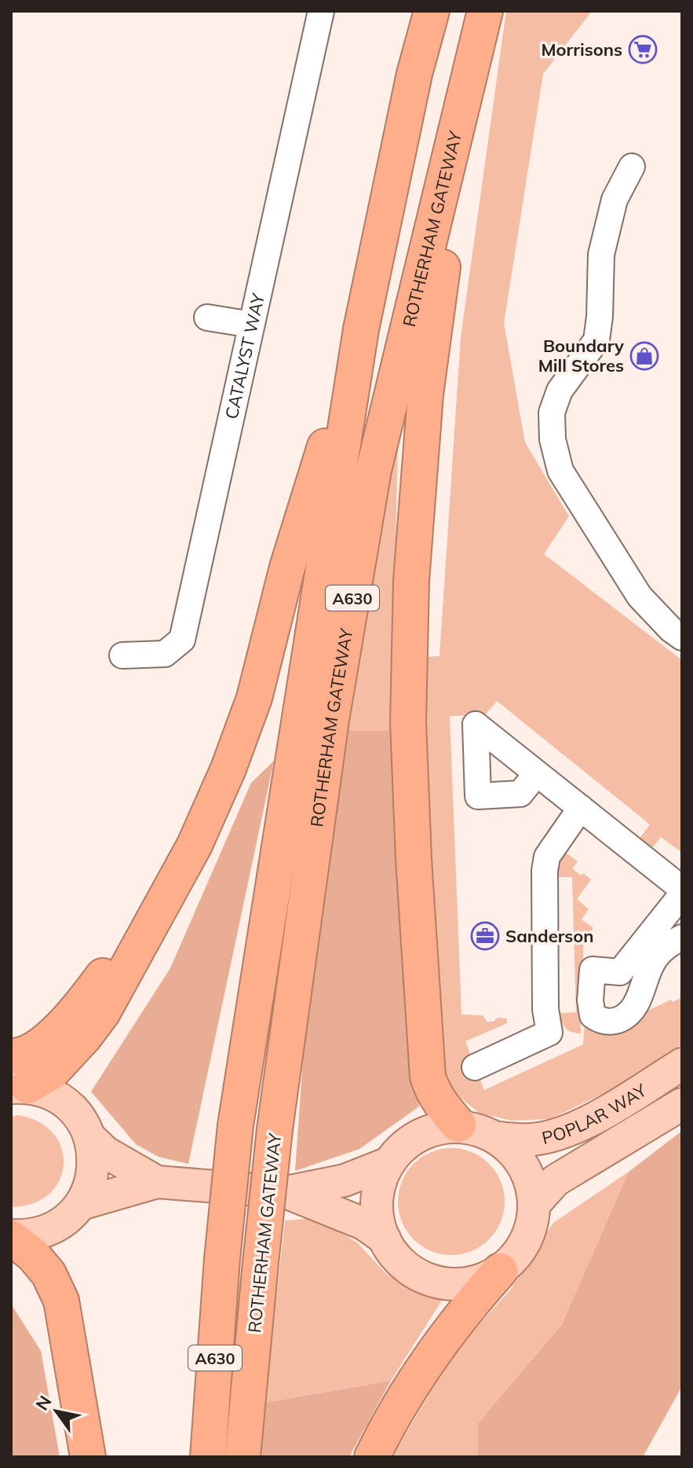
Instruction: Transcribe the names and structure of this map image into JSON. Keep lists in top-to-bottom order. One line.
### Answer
{"streets":{"highway":["ROTHERHAM GATEWAY","A630"],"main road":["POPLAR WAY"],"street":["CATALYST WAY"]},"crossings":[["ROTHERHAM GATEWAY","A630"],["A630","POPLAR WAY"]],"places":{"supermarket":["Morrisons"],"shop":["Boundary Mill Stores"],"office":["Sanderson"]},"north":"top left"}
